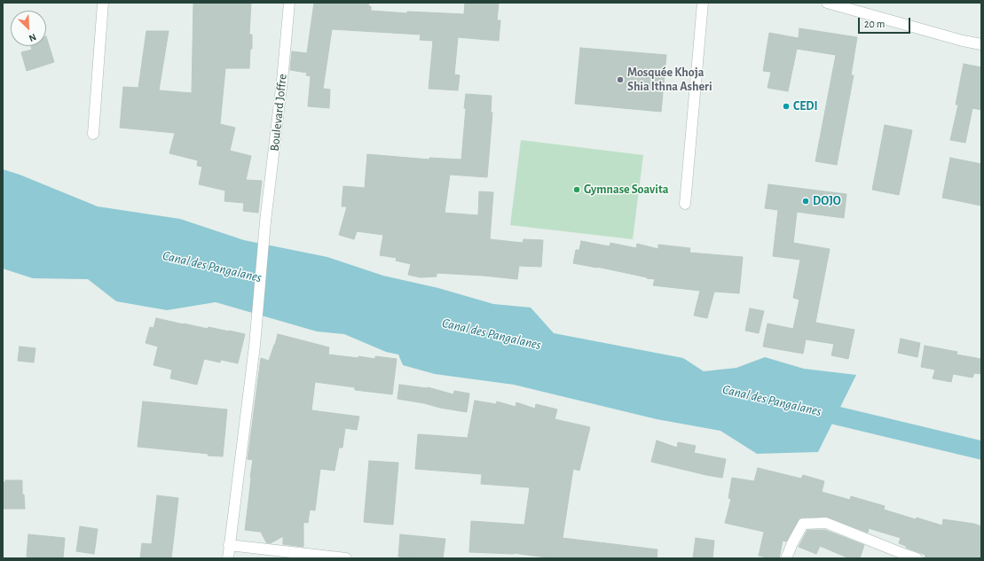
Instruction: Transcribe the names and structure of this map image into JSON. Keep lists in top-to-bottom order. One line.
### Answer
{"streets":{"street":["Boulevard Joffre"]},"water":["Canal des Pangalanes"],"places":["Mosquée Khoja Shia Ithna Asheri","CEDI","Gymnase Soavita","DOJO"],"scale_bar":"20 m","north":"bottom right"}
